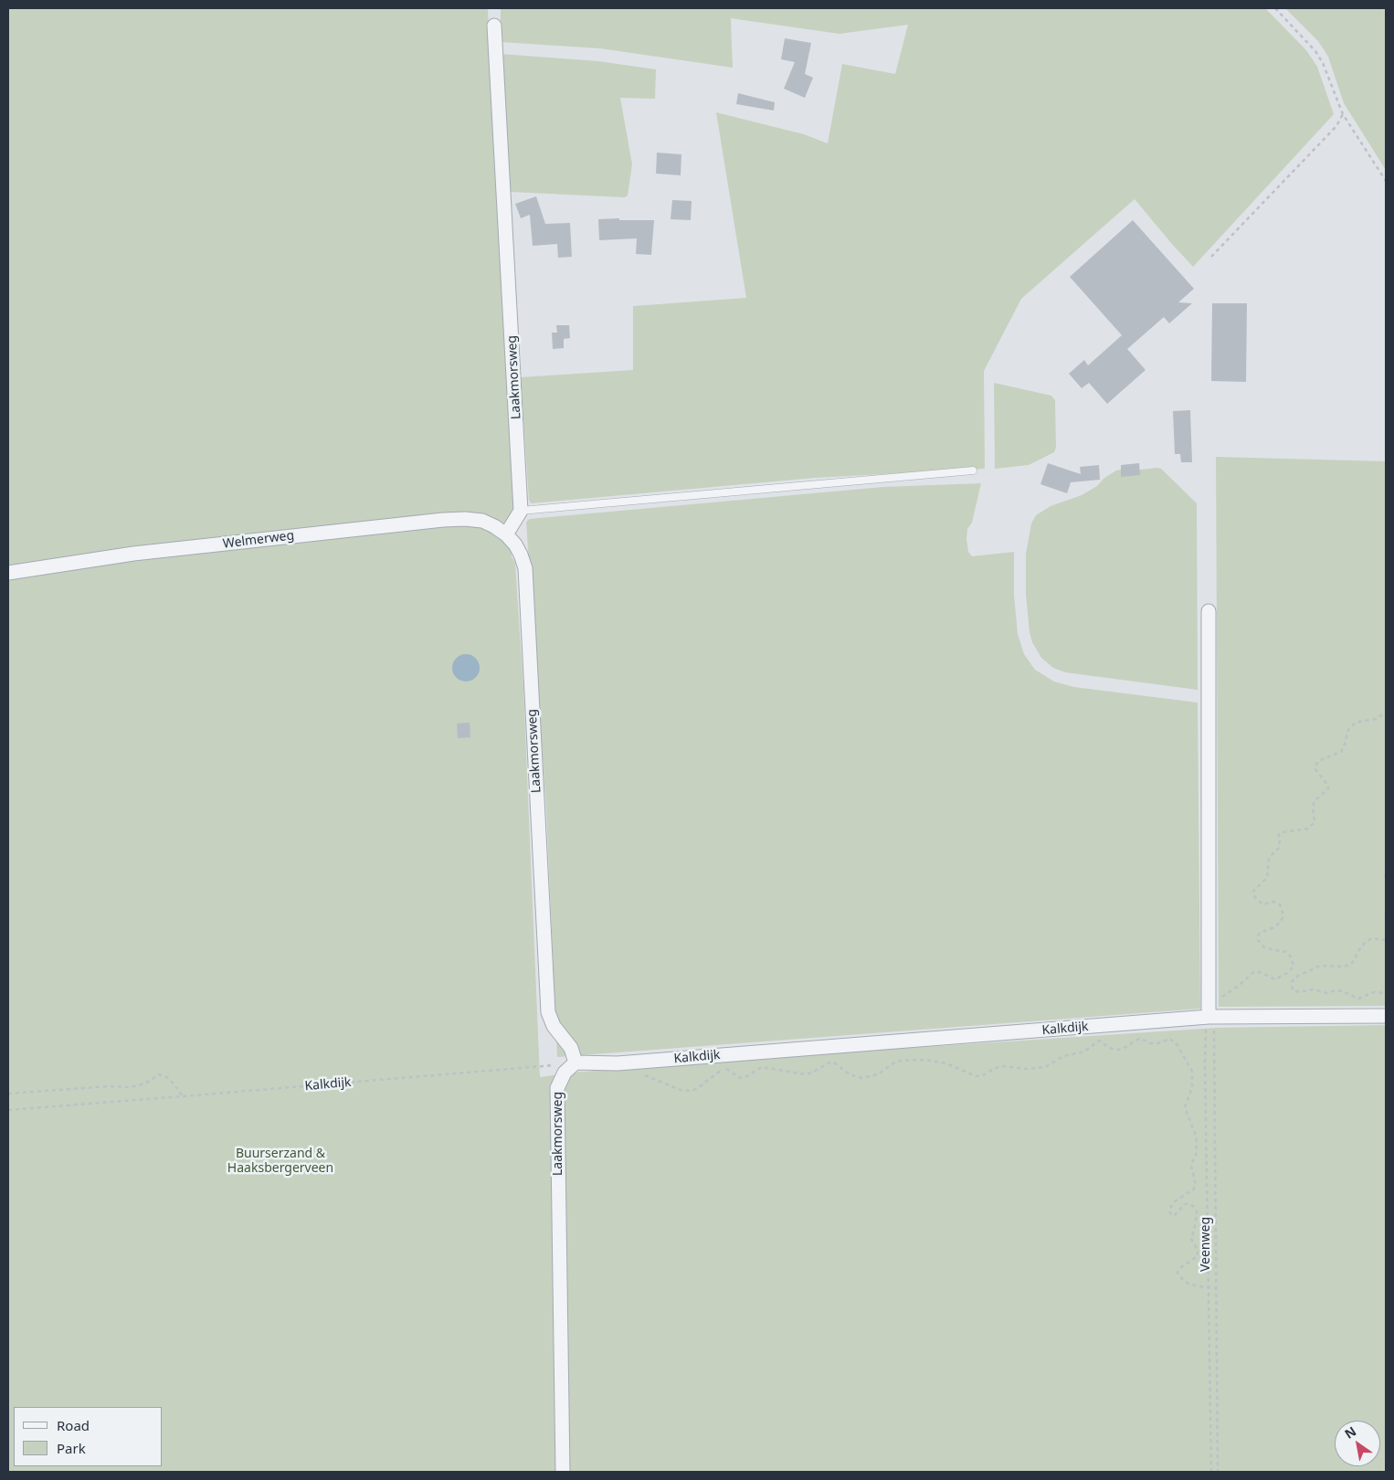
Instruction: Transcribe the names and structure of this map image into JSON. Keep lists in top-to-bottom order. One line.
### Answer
{"streets":{"street":["Laakmorsweg","Welmerweg","Kalkdijk"],"path":["Veenweg"]},"crossings":[["Laakmorsweg","Welmerweg"],["Laakmorsweg","Kalkdijk"],["Kalkdijk","Veenweg"]],"parks":["Buurserzand & Haaksbergerveen"],"legend":["Road","Park"],"north":"top left"}
